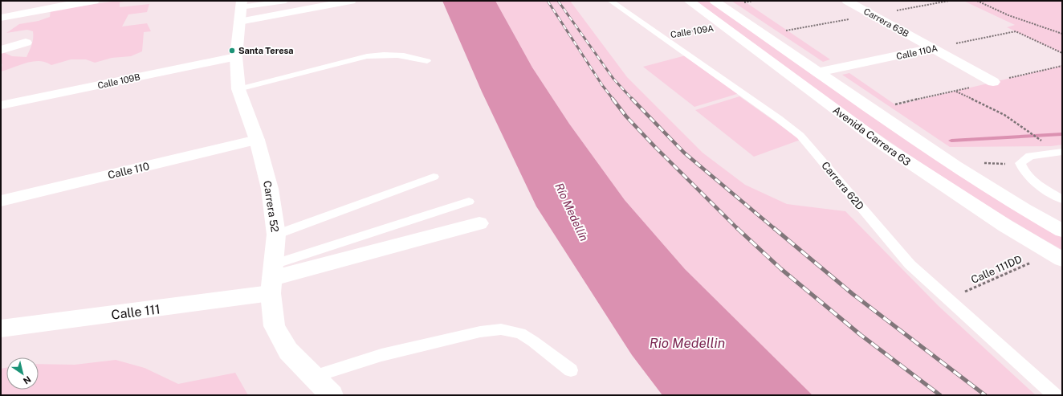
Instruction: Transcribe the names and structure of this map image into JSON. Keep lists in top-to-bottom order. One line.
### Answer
{"streets":{"main road":["Carrera 63B","Calle 110A","Calle 109B","Avenida Carrera 63","Calle 110","Carrera 52","Calle 111"],"lane":["Carrera 62D"],"path":["Calle 109A","Calle 111DD"]},"crossings":[["Carrera 63B","Calle 110A"],["Calle 109A","Avenida Carrera 63"],["Calle 109A","Carrera 62D"],["Calle 110A","Avenida Carrera 63"],["Calle 109B","Carrera 52"],["Avenida Carrera 63","Calle 111DD"],["Calle 110","Carrera 52"],["Carrera 62D","Calle 111DD"],["Carrera 52","Calle 111"]],"water":["Río Medellín","Rio Medellin"],"places":["Santa Teresa"],"north":"bottom right"}
